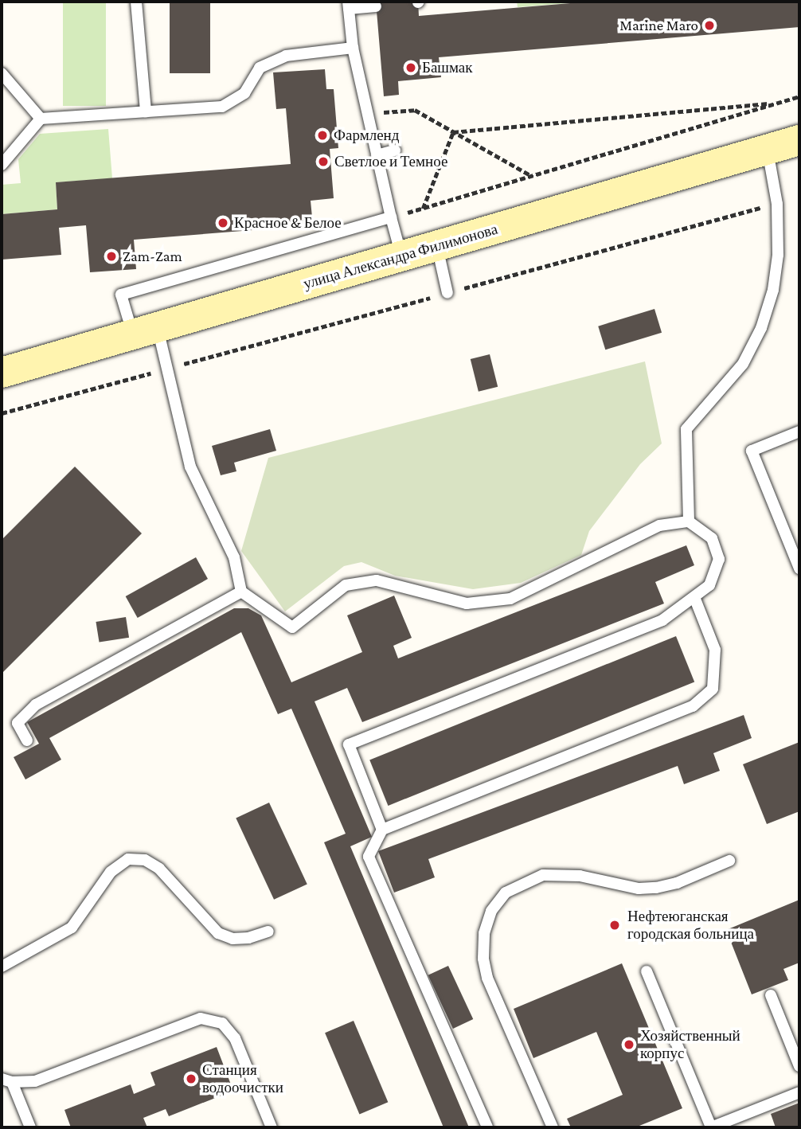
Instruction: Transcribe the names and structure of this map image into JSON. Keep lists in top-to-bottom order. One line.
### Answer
{"streets":{"main road":["улица Александра Филимонова"]},"places":["Marine Maro","Башмак","Фармленд","Светлое и Темное","Красное & Белое","Zam-Zam","Нефтеюганская городская больница","Хозяйственный корпус","Станция водоочистки"]}
